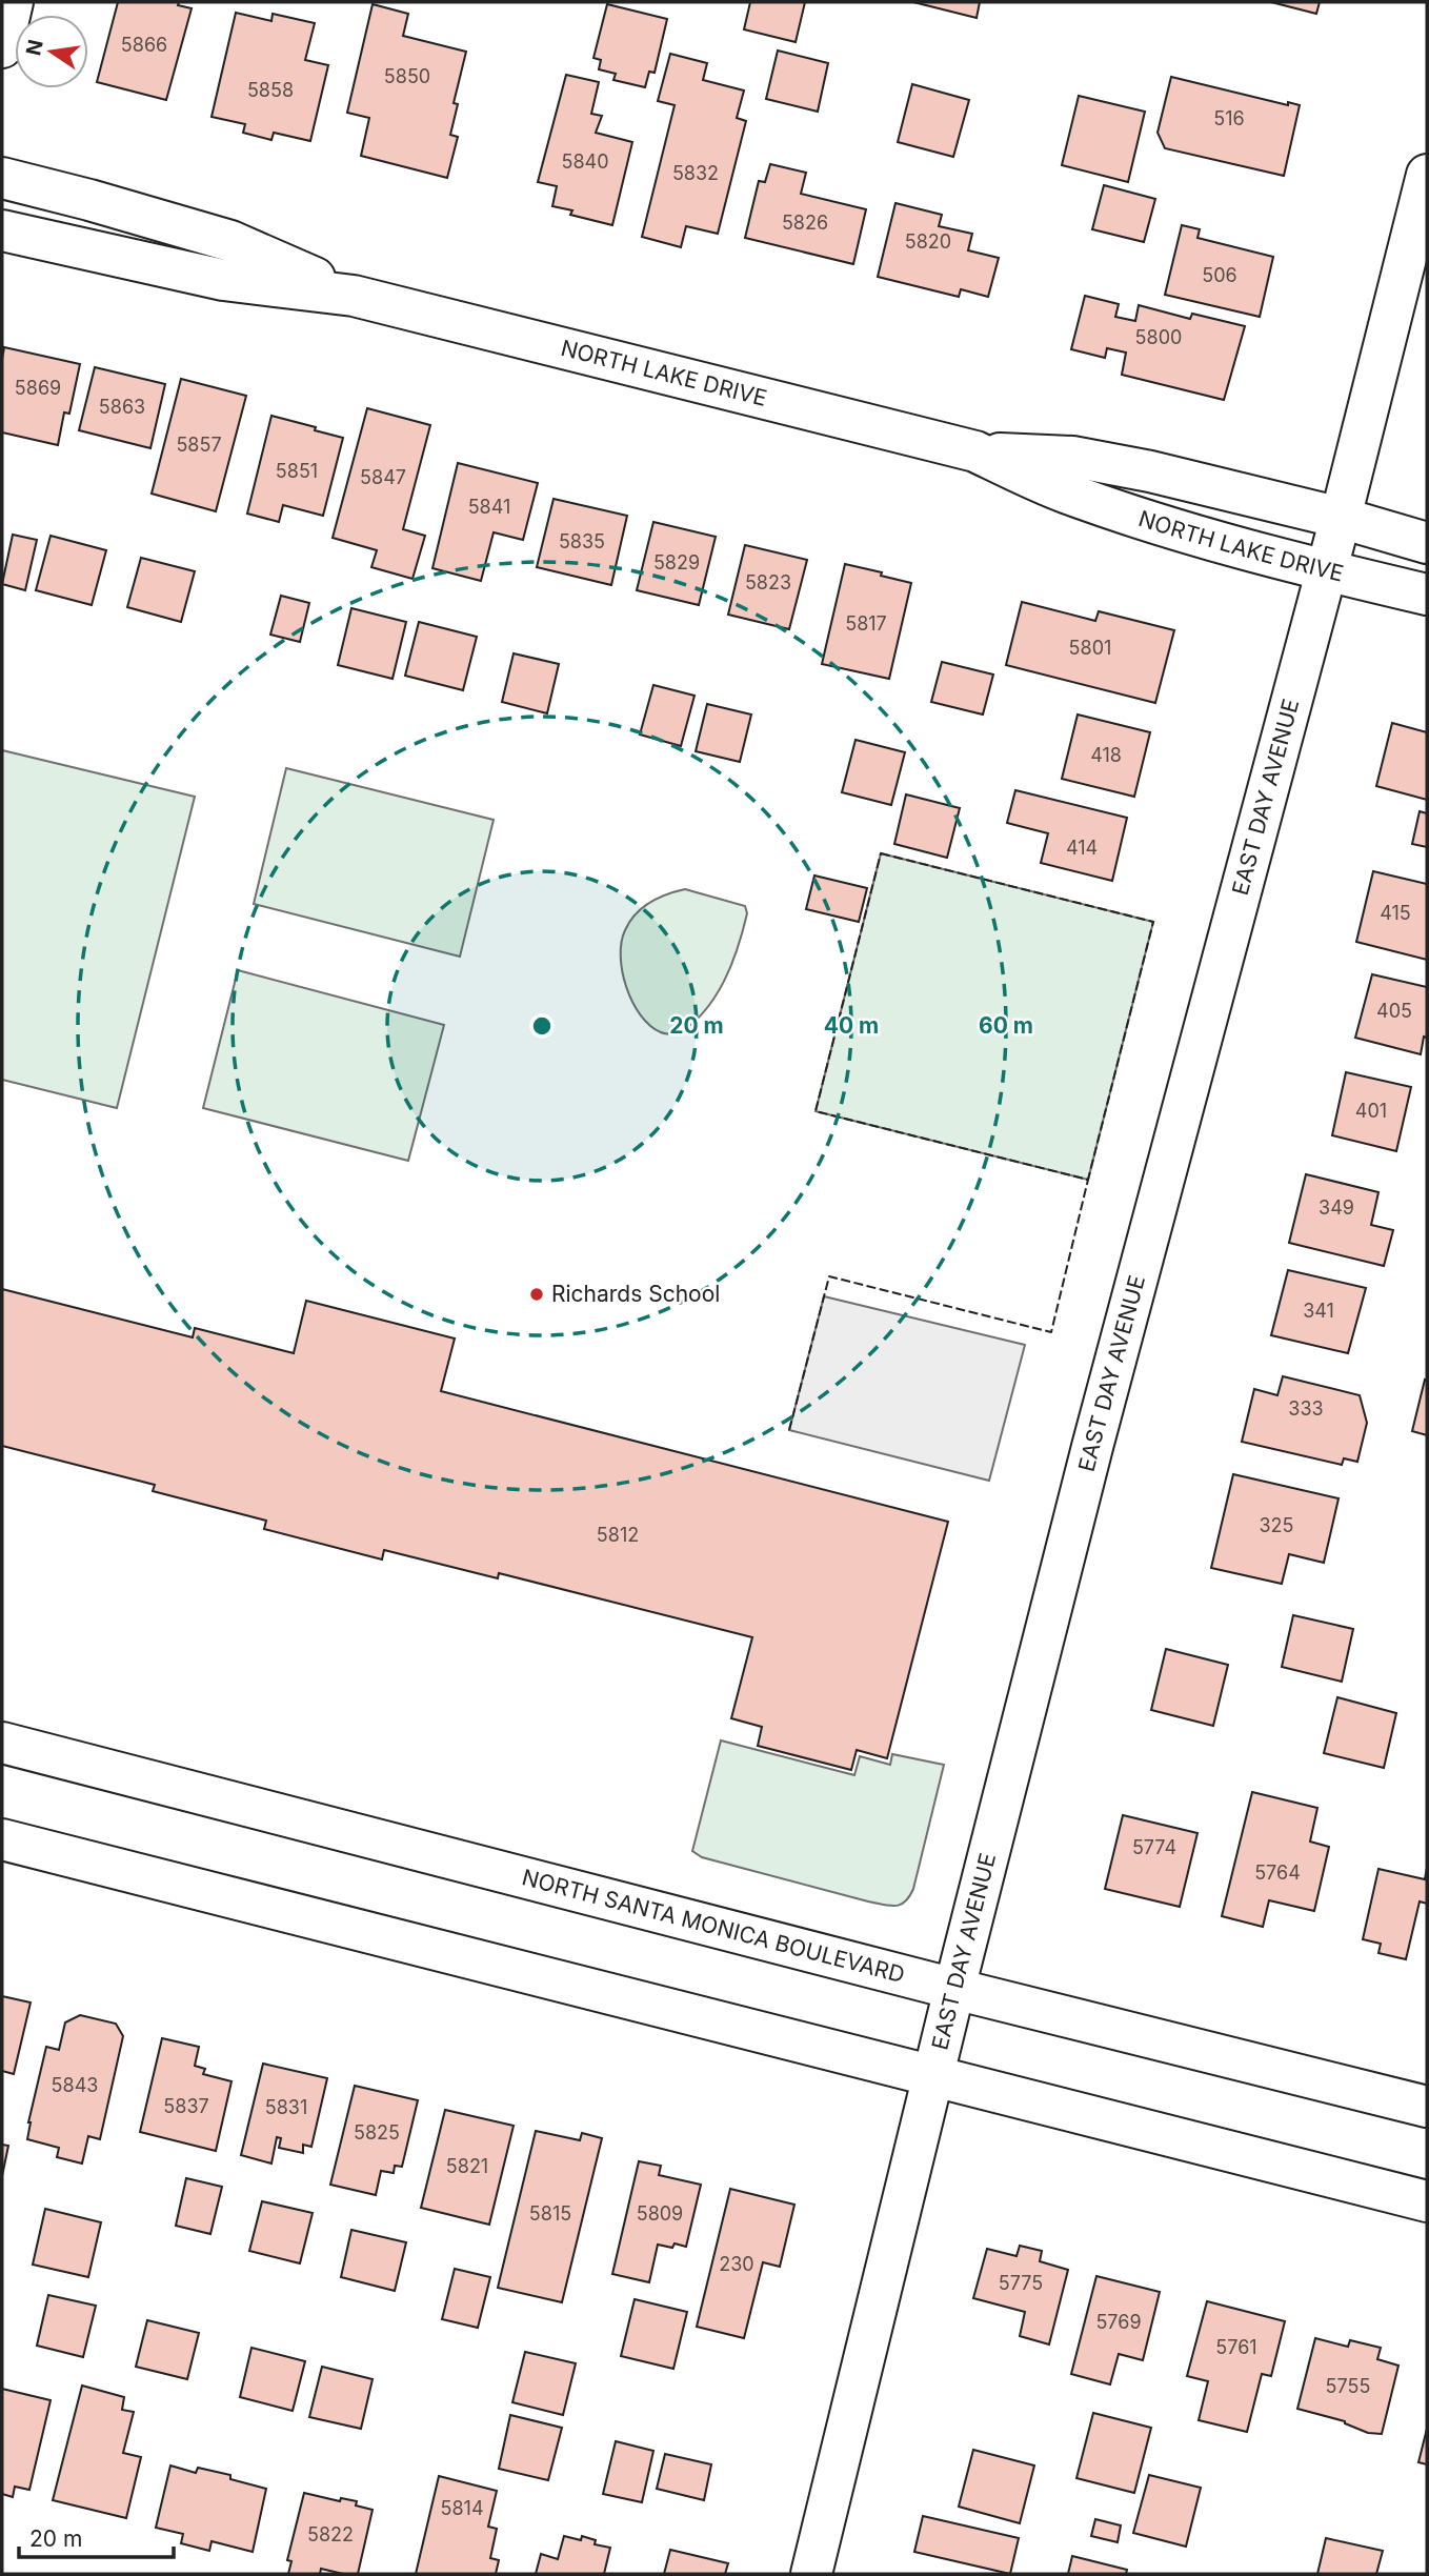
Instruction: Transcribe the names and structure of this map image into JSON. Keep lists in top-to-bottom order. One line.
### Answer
{"streets":{"street":["NORTH LAKE DRIVE","EAST DAY AVENUE","NORTH SANTA MONICA BOULEVARD"]},"crossings":[["NORTH LAKE DRIVE","EAST DAY AVENUE"],["EAST DAY AVENUE","NORTH SANTA MONICA BOULEVARD"]],"places":["Richards School"],"house_numbers":["5866","5850","5858","516","5840","5832","5826","5820","506","5800","5869","5863","5857","5851","5847","5841","5835","5829","5823","5817","5801","418","414","415","405","401","349","341","333","325","5812","5774","5764","5843","5837","5831","5825","5821","5815","5809","230","5775","5769","5761","5755","5814","5822"],"scale_bar":"20 m","north":"left","rings":["20 m","40 m","60 m"]}
